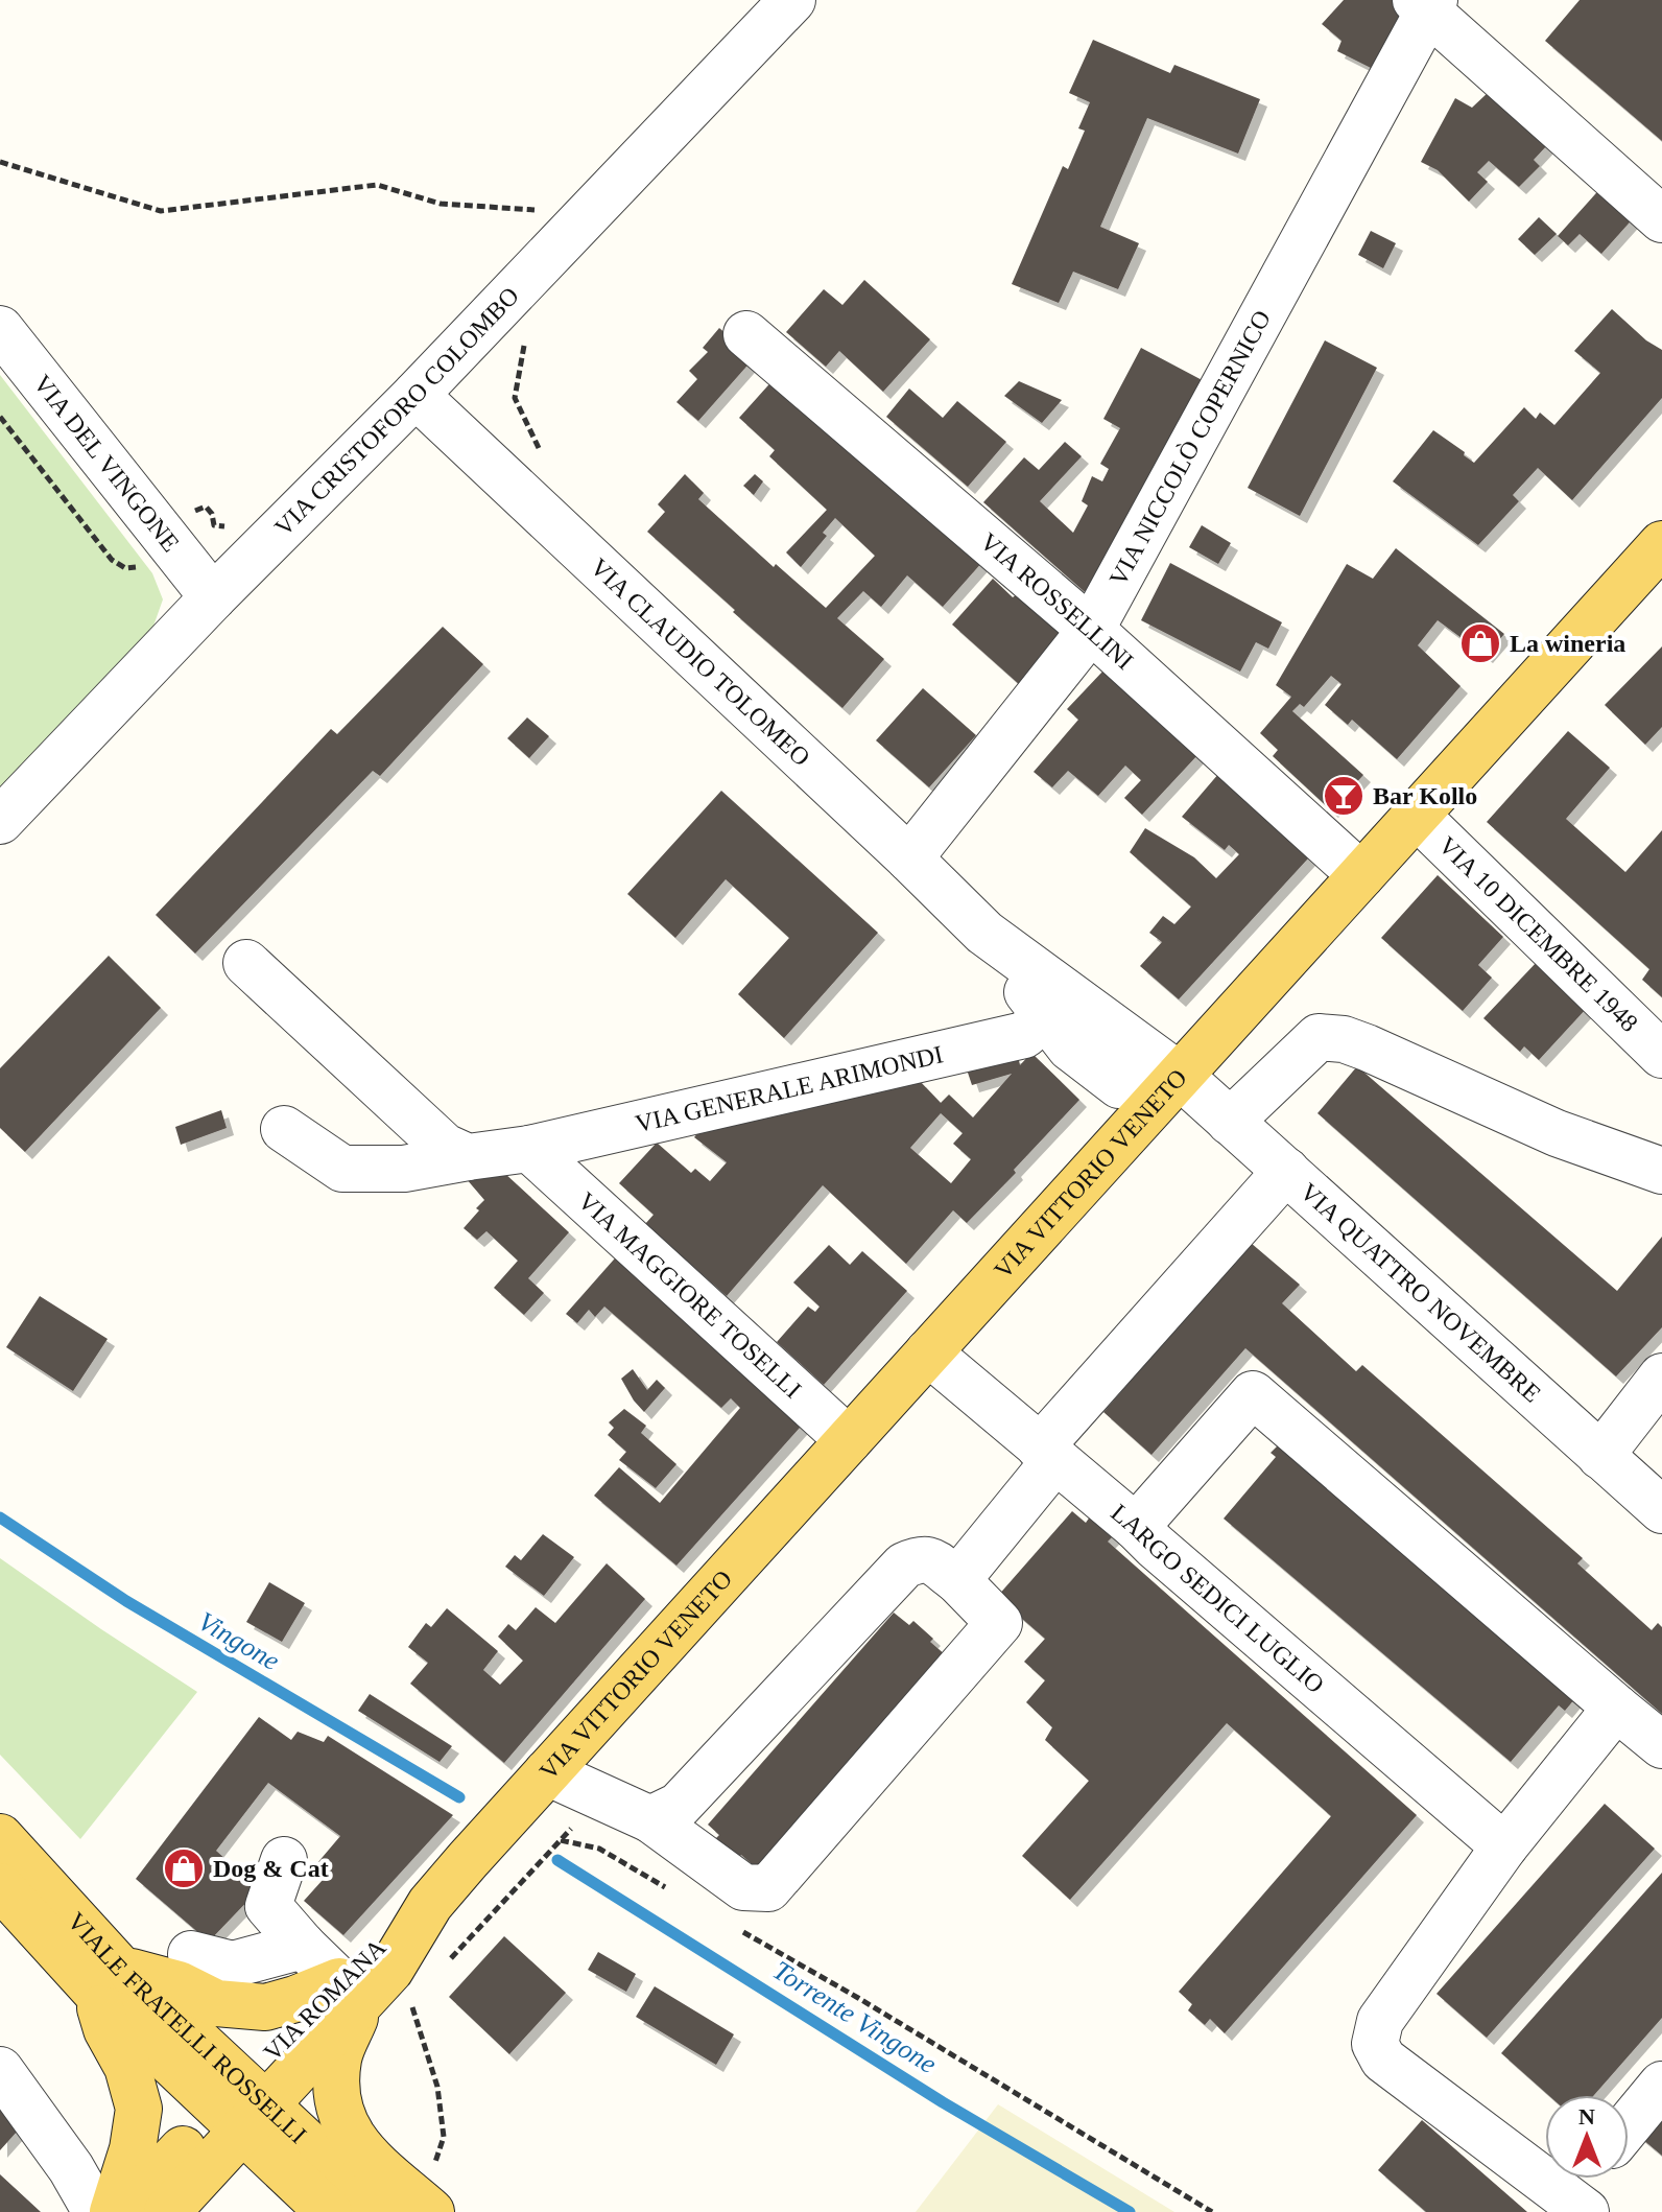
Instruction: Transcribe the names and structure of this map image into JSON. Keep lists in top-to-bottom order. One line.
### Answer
{"streets":{"main road":["VIA VITTORIO VENETO","VIA ROMANA","VIALE FRATELLI ROSSELLI"],"street":["VIA CRISTOFORO COLOMBO","VIA NICCOLÒ COPERNICO","VIA DEL VINGONE","VIA ROSSELLINI","VIA CLAUDIO TOLOMEO","VIA 10 DICEMBRE 1948","VIA GENERALE ARIMONDI","VIA QUATTRO NOVEMBRE","VIA MAGGIORE TOSELLI","LARGO SEDICI LUGLIO"]},"crossings":[["VIA CRISTOFORO COLOMBO","VIA DEL VINGONE"],["VIA CRISTOFORO COLOMBO","VIA CLAUDIO TOLOMEO"],["VIA NICCOLÒ COPERNICO","VIA ROSSELLINI"],["VIA NICCOLÒ COPERNICO","VIA CLAUDIO TOLOMEO"],["VIA ROSSELLINI","VIA VITTORIO VENETO"],["VIA CLAUDIO TOLOMEO","VIA GENERALE ARIMONDI"],["VIA CLAUDIO TOLOMEO","VIA VITTORIO VENETO"],["VIA CLAUDIO TOLOMEO","VIA QUATTRO NOVEMBRE"],["VIA 10 DICEMBRE 1948","VIA VITTORIO VENETO"],["VIA GENERALE ARIMONDI","VIA MAGGIORE TOSELLI"],["VIA VITTORIO VENETO","VIA QUATTRO NOVEMBRE"],["VIA VITTORIO VENETO","VIA MAGGIORE TOSELLI"],["VIA VITTORIO VENETO","LARGO SEDICI LUGLIO"],["VIA VITTORIO VENETO","VIA ROMANA"],["VIA ROMANA","VIALE FRATELLI ROSSELLI"]],"water":["Vingone","Torrente Vingone"],"places":{"shop":["La wineria","Dog & Cat"],"bar":["Bar Kollo"]},"north":"top"}
